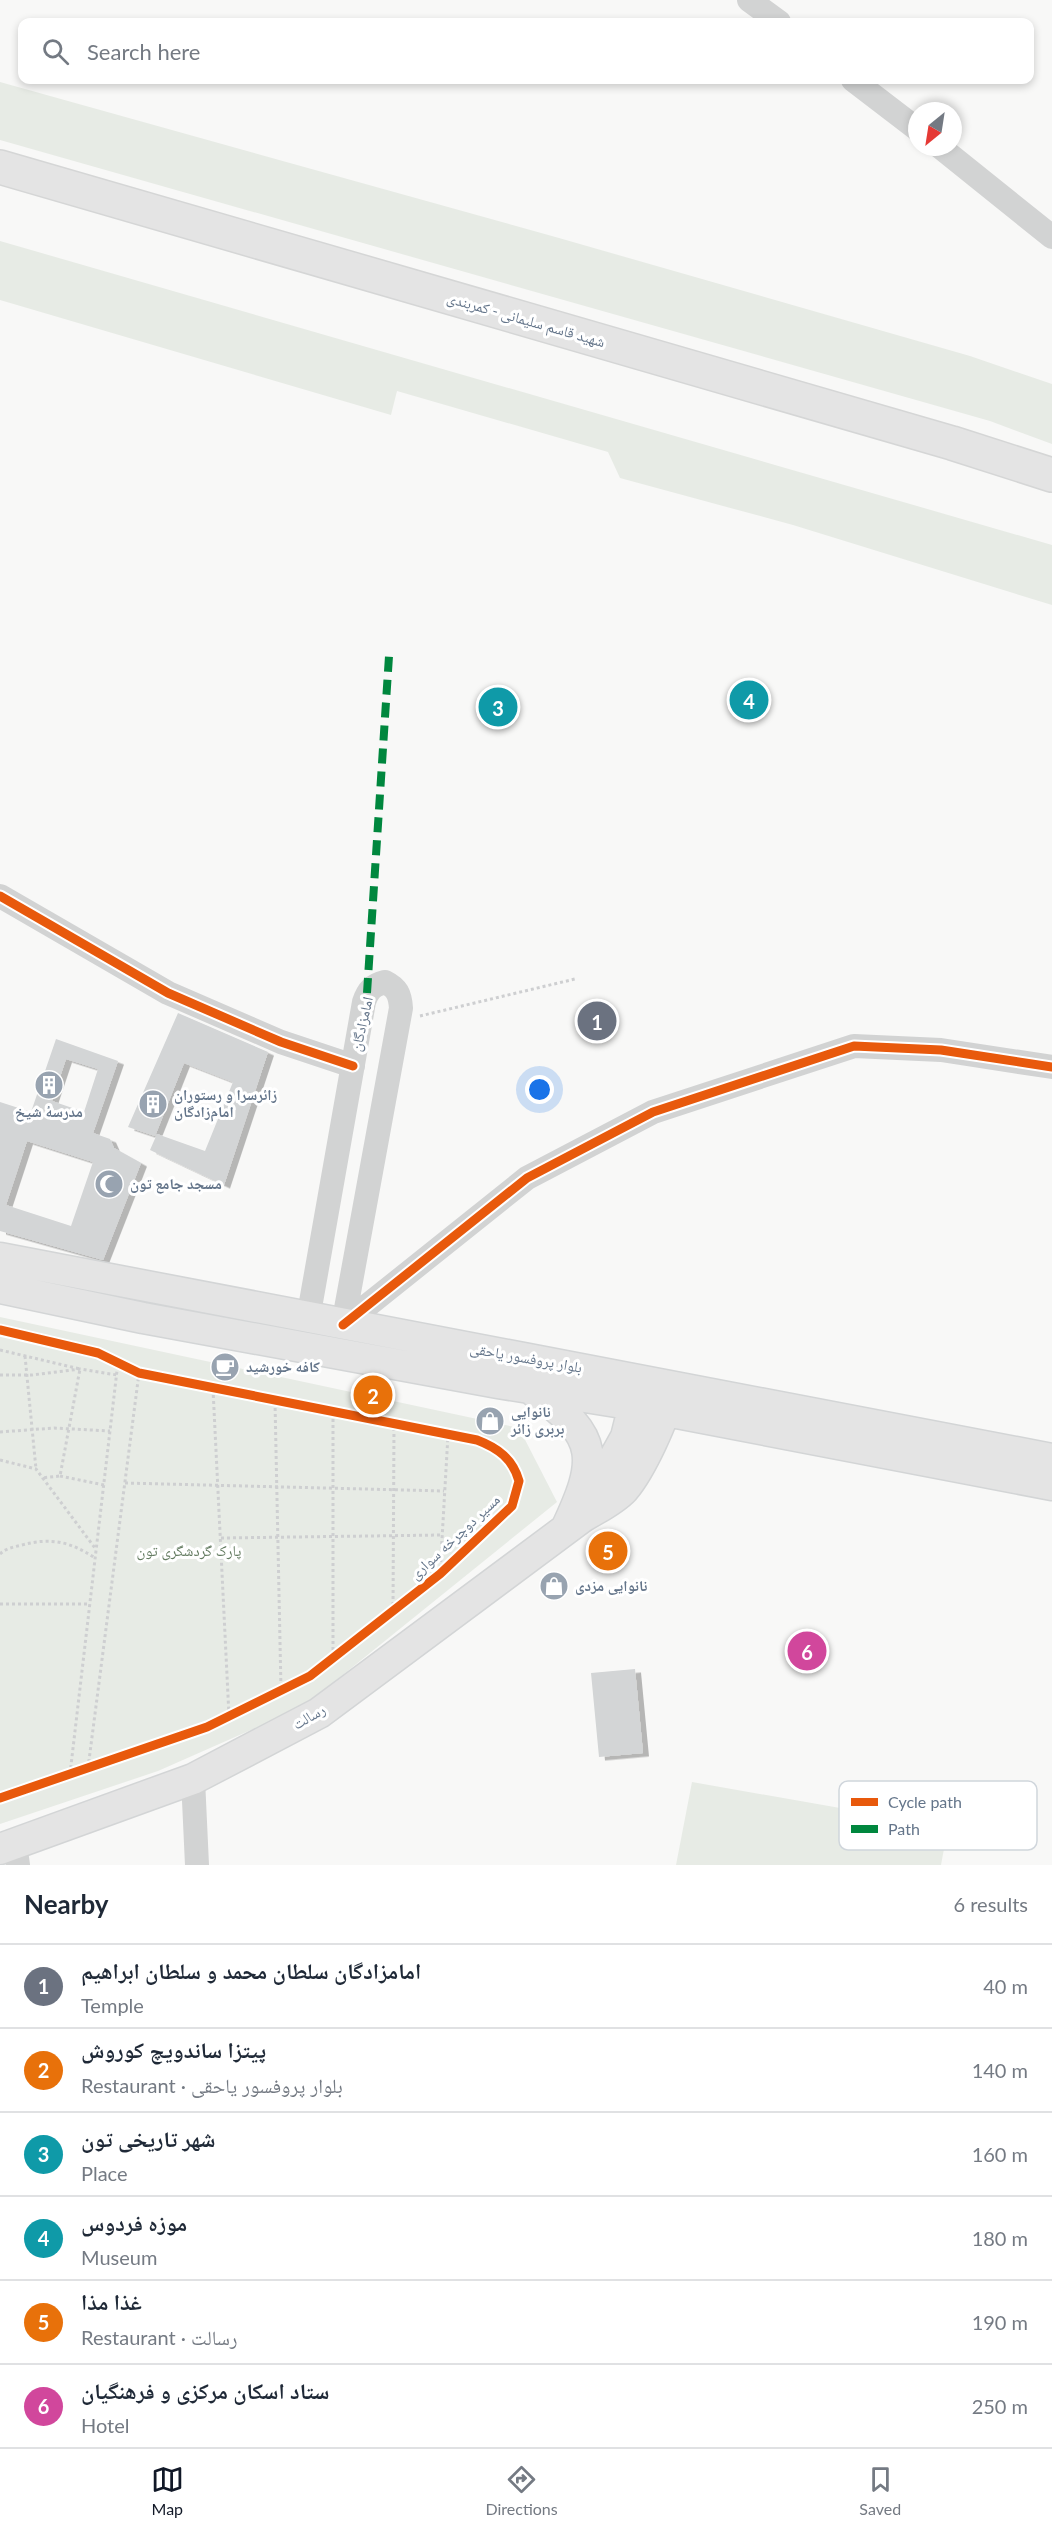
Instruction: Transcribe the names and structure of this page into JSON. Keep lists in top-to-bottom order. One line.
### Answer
{"streets":{"highway":["شهید قاسم سلیمانی - کمربندی"],"main road":["بلوار پروفسور یاحقی","رسالت"],"street":["امامزادگان"],"cycle path":["مسیر دوچرخه سواری"]},"crossings":[["امامزادگان","بلوار پروفسور یاحقی"],["بلوار پروفسور یاحقی","رسالت"]],"parks":["پارک گردشگری تون"],"places":{"building":["مدرسهٔ شیخ","زائرسرا و رستوران امام‌زادگان"],"mosque":["مسجد جامع تون"],"cafe":["کافه خورشید"],"shop":["نانوایی بربری زائر","نانوایی مزدی"]},"legend":["Cycle path","Path"],"north":"bottom left","page":{"search":"Search here","pins":["4","3","1","2","5","6"],"heading":["Nearby","6 results"],"list":[{"mark":"1","name":"امامزادگان سلطان محمد و سلطان ابراهیم","note":"Temple","value":"40 m"},{"mark":"2","name":"پيتزا ساندویچ کوروش","note":"Restaurant · بلوار پروفسور یاحقی","value":"140 m"},{"mark":"3","name":"شهر تاریخی تون","note":"Place","value":"160 m"},{"mark":"4","name":"موزه فردوس","note":"Museum","value":"180 m"},{"mark":"5","name":"غذا مذا","note":"Restaurant · رسالت","value":"190 m"},{"mark":"6","name":"ستاد اسکان مرکزی و فرهنگیان","note":"Hotel","value":"250 m"}],"nav":["Map","Directions","Saved"]}}
